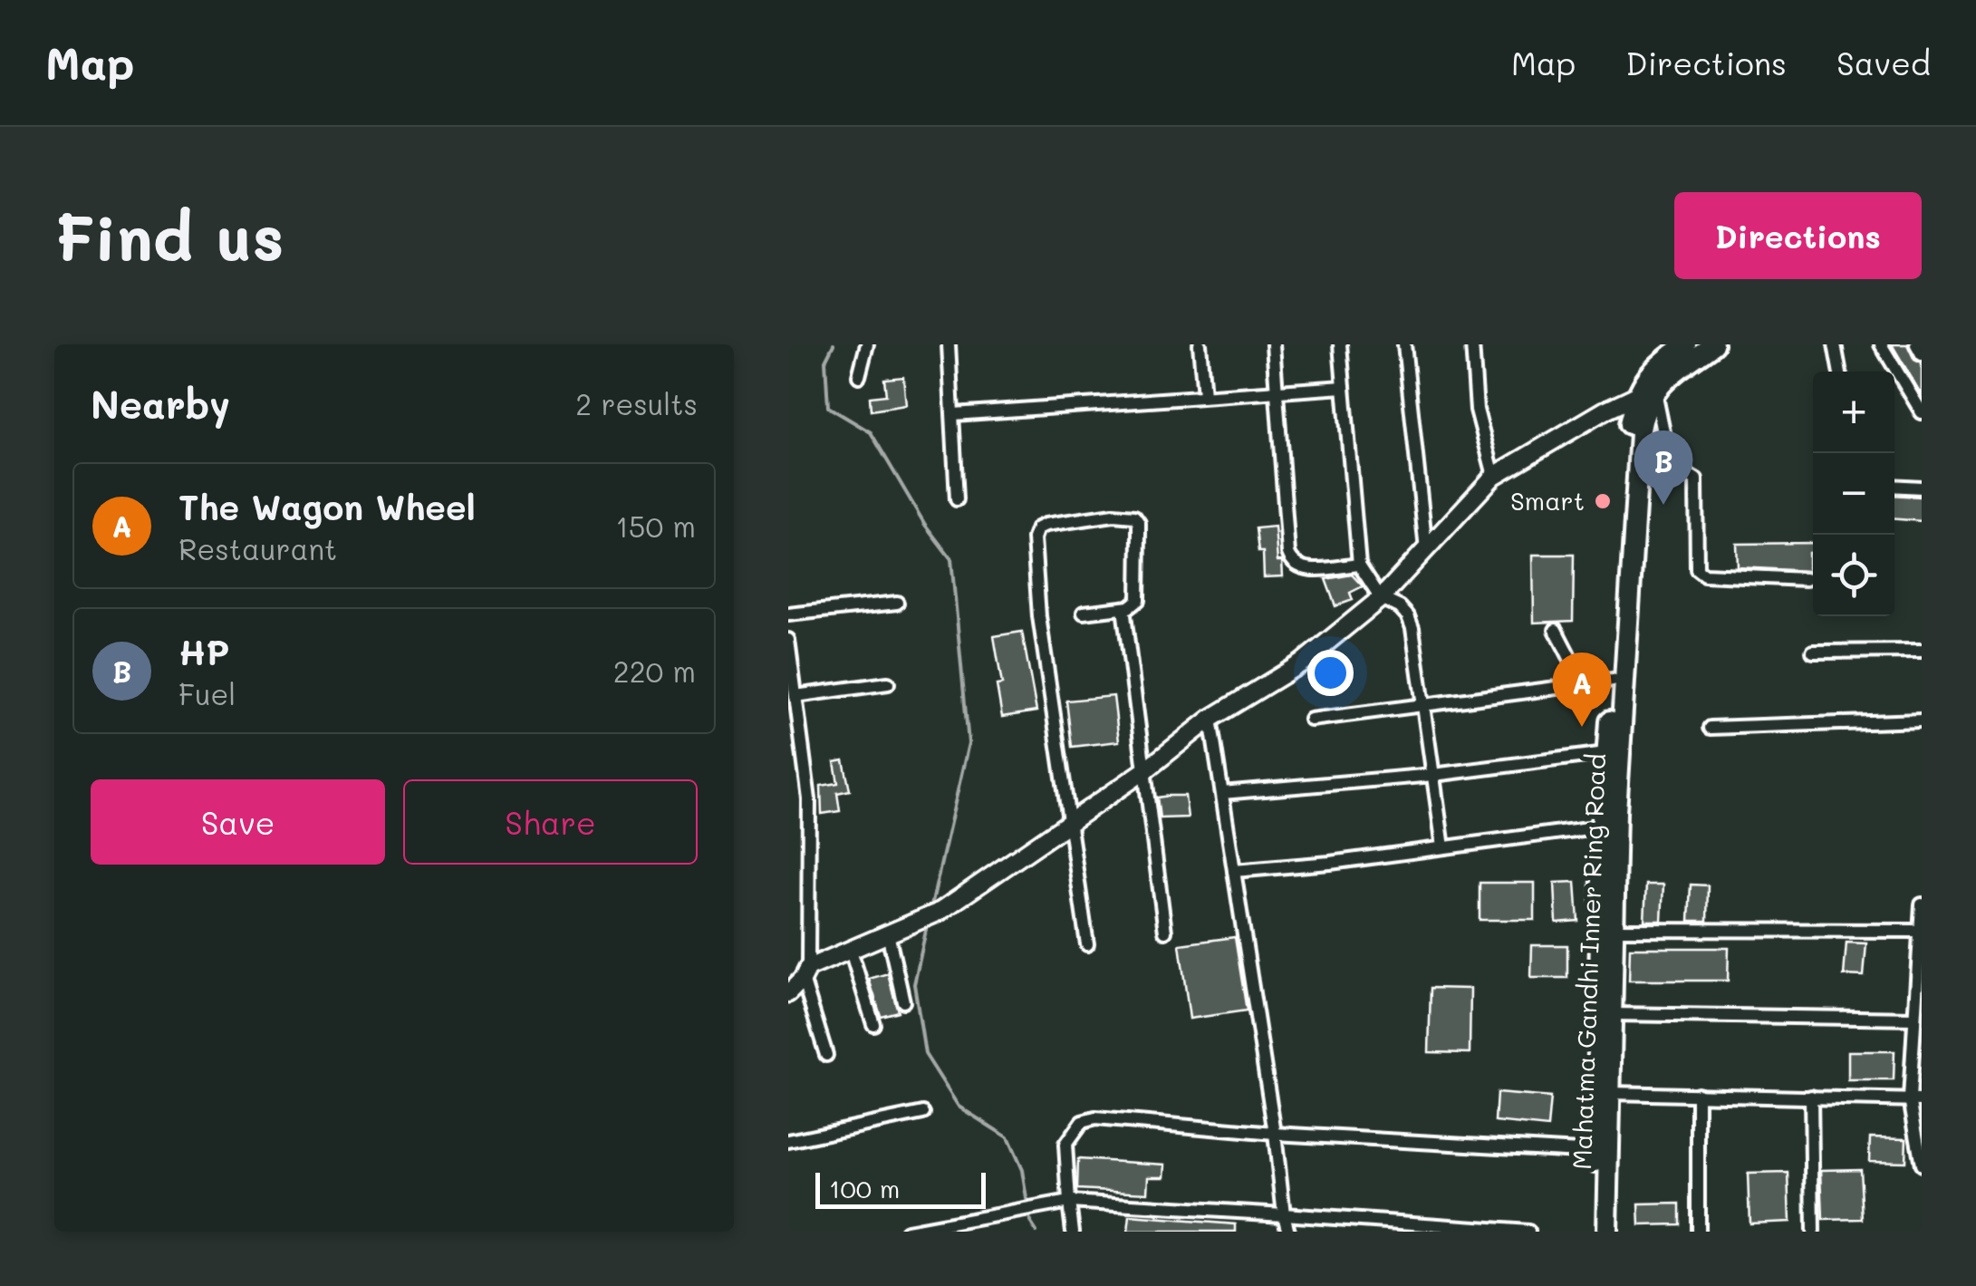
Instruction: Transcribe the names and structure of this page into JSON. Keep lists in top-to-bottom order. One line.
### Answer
{"streets":{"main road":["Mahatma Gandhi Inner Ring Road"]},"places":["Smart"],"scale_bar":"100 m","page":{"header":"Map","nav":["Map","Directions","Saved"],"buttons":["Directions",["Save","Share"]],"title":"Find us","heading":["Nearby","2 results"],"map_buttons":["+","−"],"pins":["B","A"],"list":[{"mark":"A","name":"The Wagon Wheel","note":"Restaurant","value":"150 m"},{"mark":"B","name":"HP","note":"Fuel","value":"220 m"}],"scale":"100 m"}}
